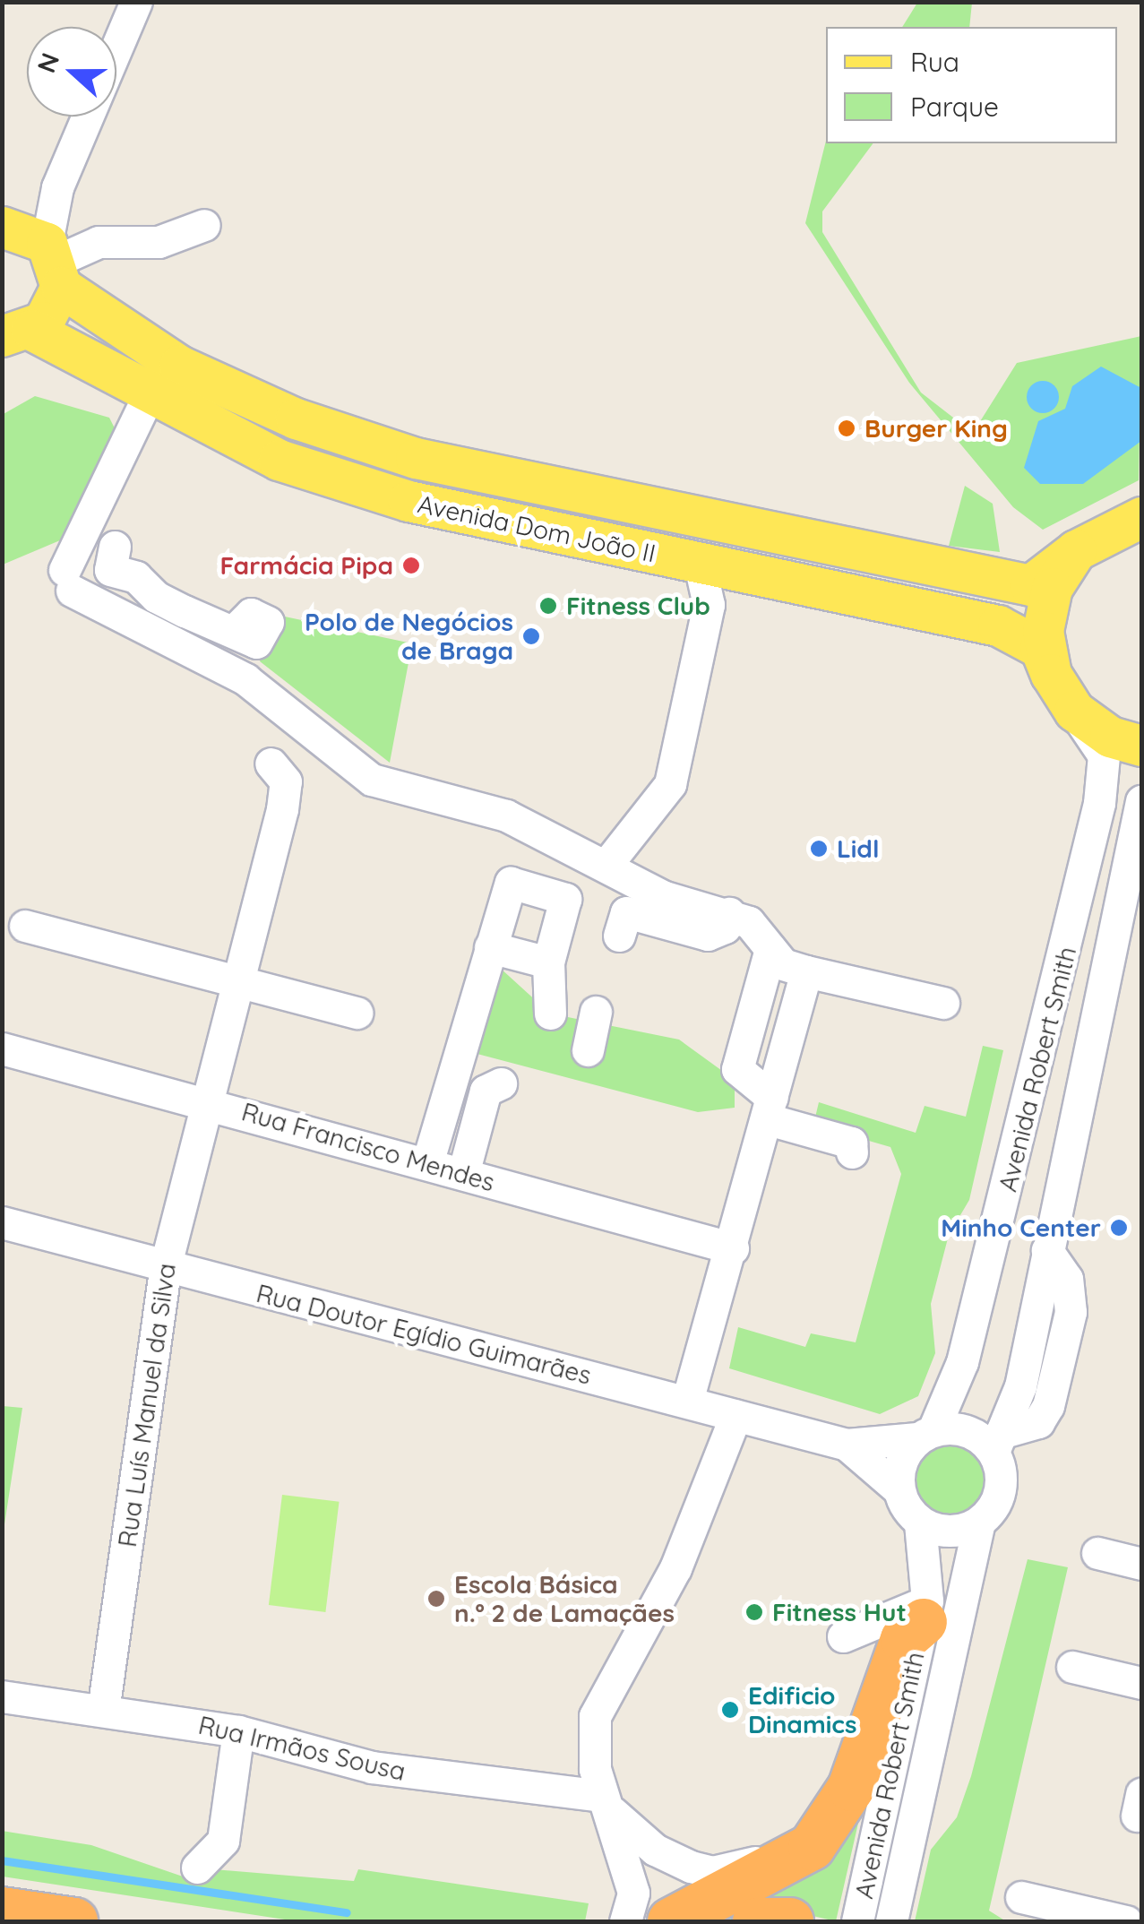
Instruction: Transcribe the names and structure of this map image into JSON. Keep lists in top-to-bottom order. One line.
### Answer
{"streets":{"main road":["Avenida Dom João II"],"street":["Avenida Robert Smith","Rua Francisco Mendes","Rua Doutor Egídio Guimarães","Rua Luís Manuel da Silva","Rua Irmãos Sousa"]},"crossings":[["Avenida Dom João II","Avenida Robert Smith"],["Avenida Robert Smith","Rua Doutor Egídio Guimarães"],["Rua Francisco Mendes","Rua Luís Manuel da Silva"],["Rua Doutor Egídio Guimarães","Rua Luís Manuel da Silva"],["Rua Luís Manuel da Silva","Rua Irmãos Sousa"]],"places":["Burger King","Farmácia Pipa","Fitness Club","Polo de Negócios de Braga","Lidl","Minho Center","Escola Básica n.º 2 de Lamaçães","Fitness Hut","Edificio Dinamics"],"legend":["Rua","Parque"],"north":"left"}
